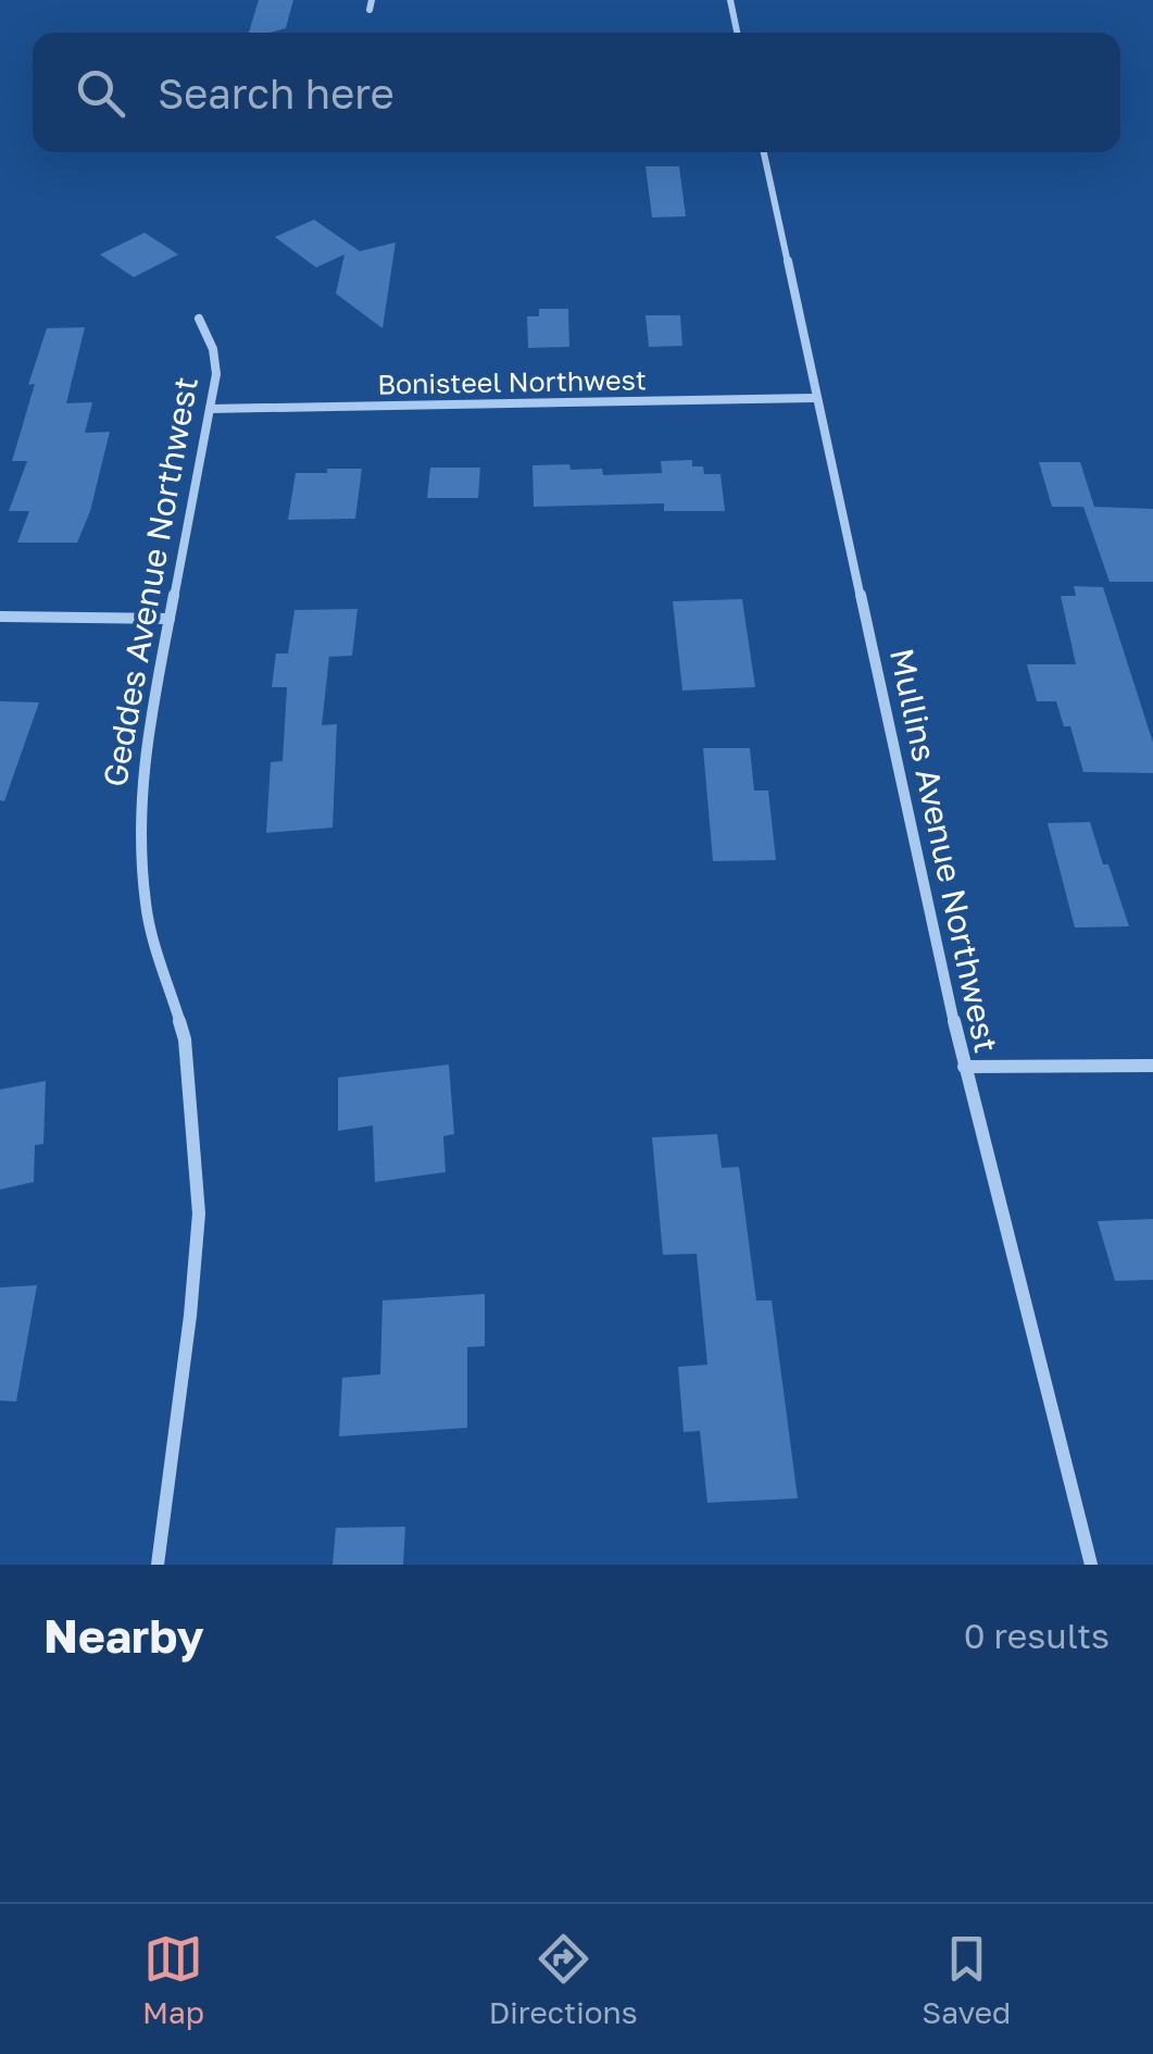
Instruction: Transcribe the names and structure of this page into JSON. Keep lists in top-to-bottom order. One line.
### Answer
{"streets":{"street":["Bonisteel Northwest","Geddes Avenue Northwest","Mullins Avenue Northwest"]},"crossings":[["Bonisteel Northwest","Geddes Avenue Northwest"],["Bonisteel Northwest","Mullins Avenue Northwest"]],"page":{"search":"Search here","heading":["Nearby","0 results"],"nav":["Map","Directions","Saved"]}}
